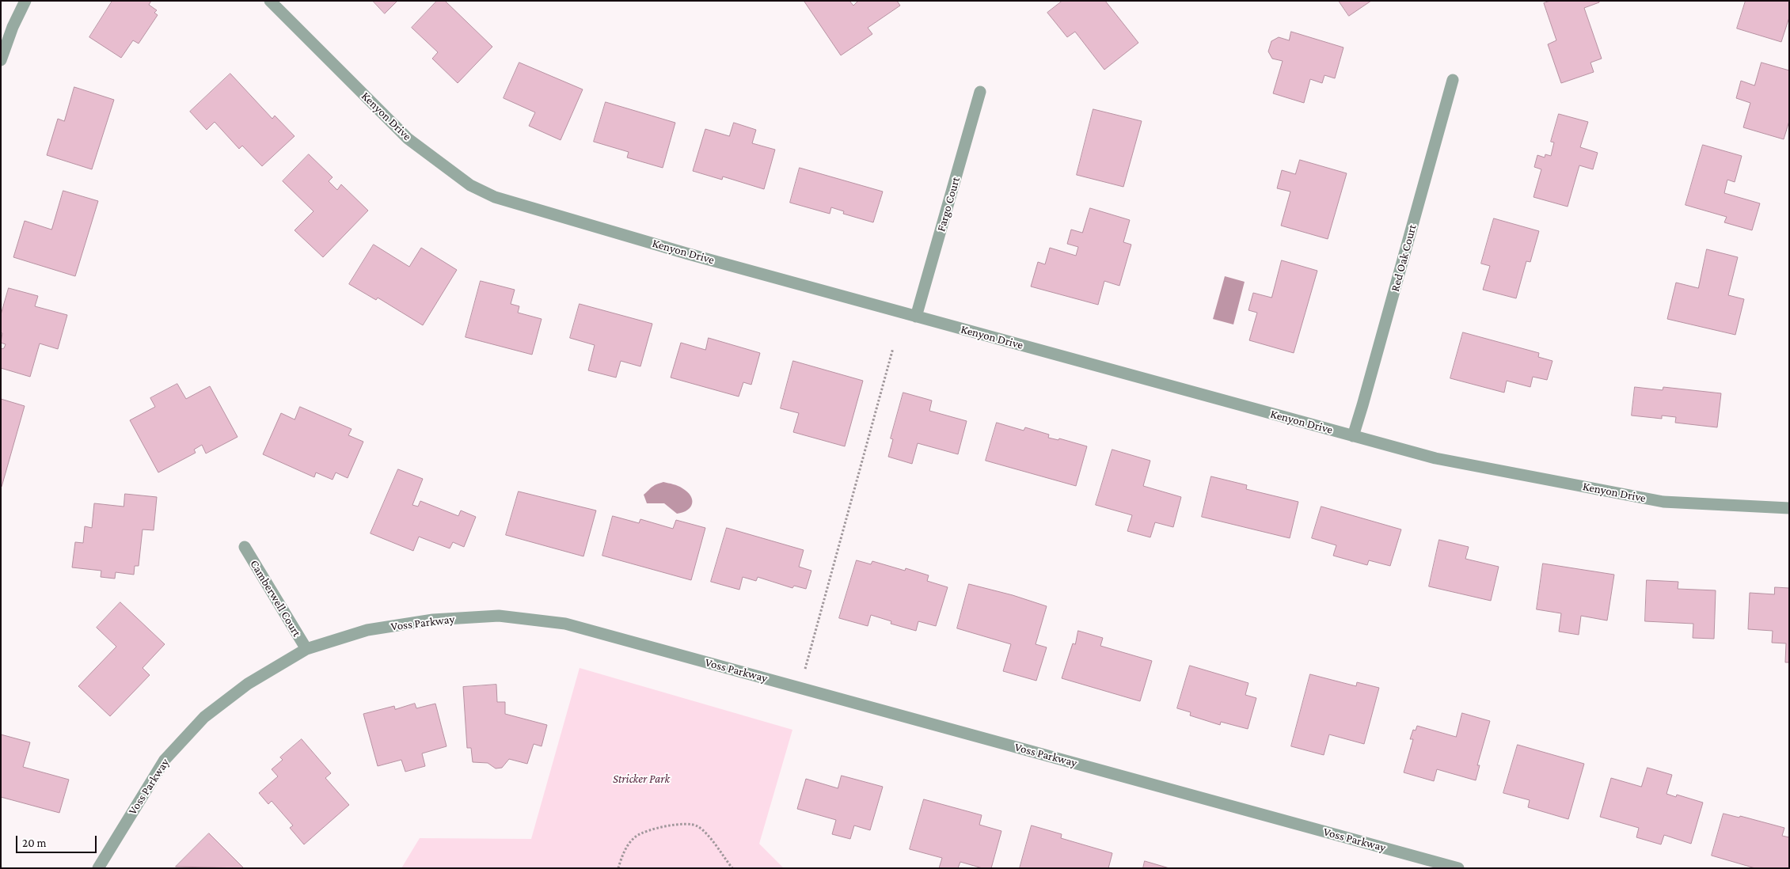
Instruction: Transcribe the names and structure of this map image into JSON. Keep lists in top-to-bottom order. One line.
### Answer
{"streets":{"street":["Kenyon Drive","Fargo Court","Red Oak Court","Camberwell Court","Voss Parkway"]},"crossings":[["Kenyon Drive","Fargo Court"],["Kenyon Drive","Red Oak Court"],["Camberwell Court","Voss Parkway"]],"parks":["Stricker Park"],"scale_bar":"20 m"}
